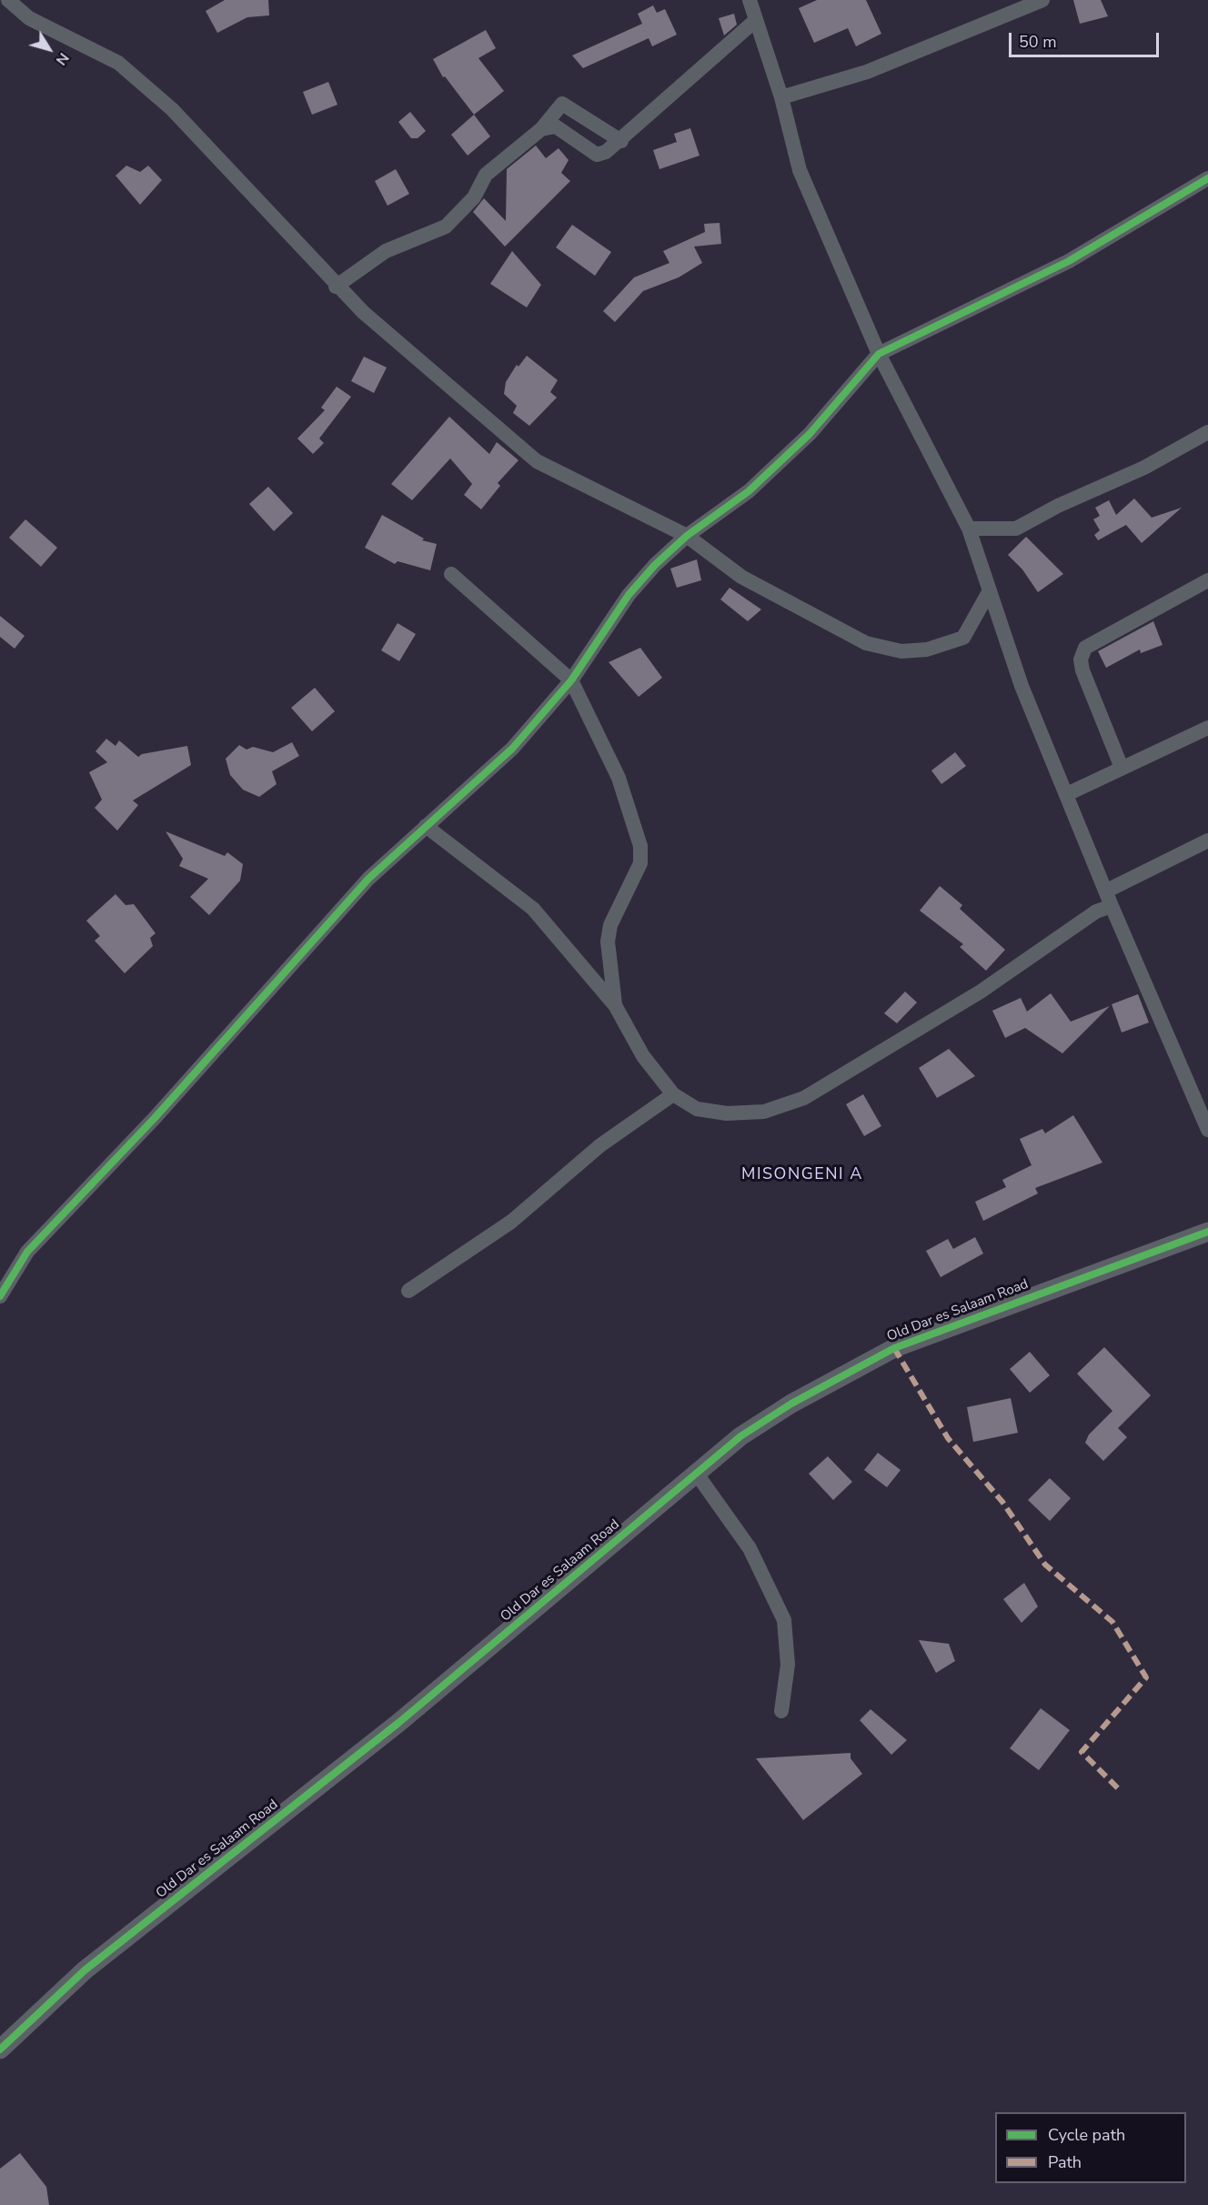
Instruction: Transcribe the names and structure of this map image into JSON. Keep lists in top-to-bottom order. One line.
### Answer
{"streets":{"street":["Old Dar es Salaam Road"]},"districts":["MISONGENI A"],"legend":["Cycle path","Path"],"scale_bar":"50 m","north":"bottom right"}
